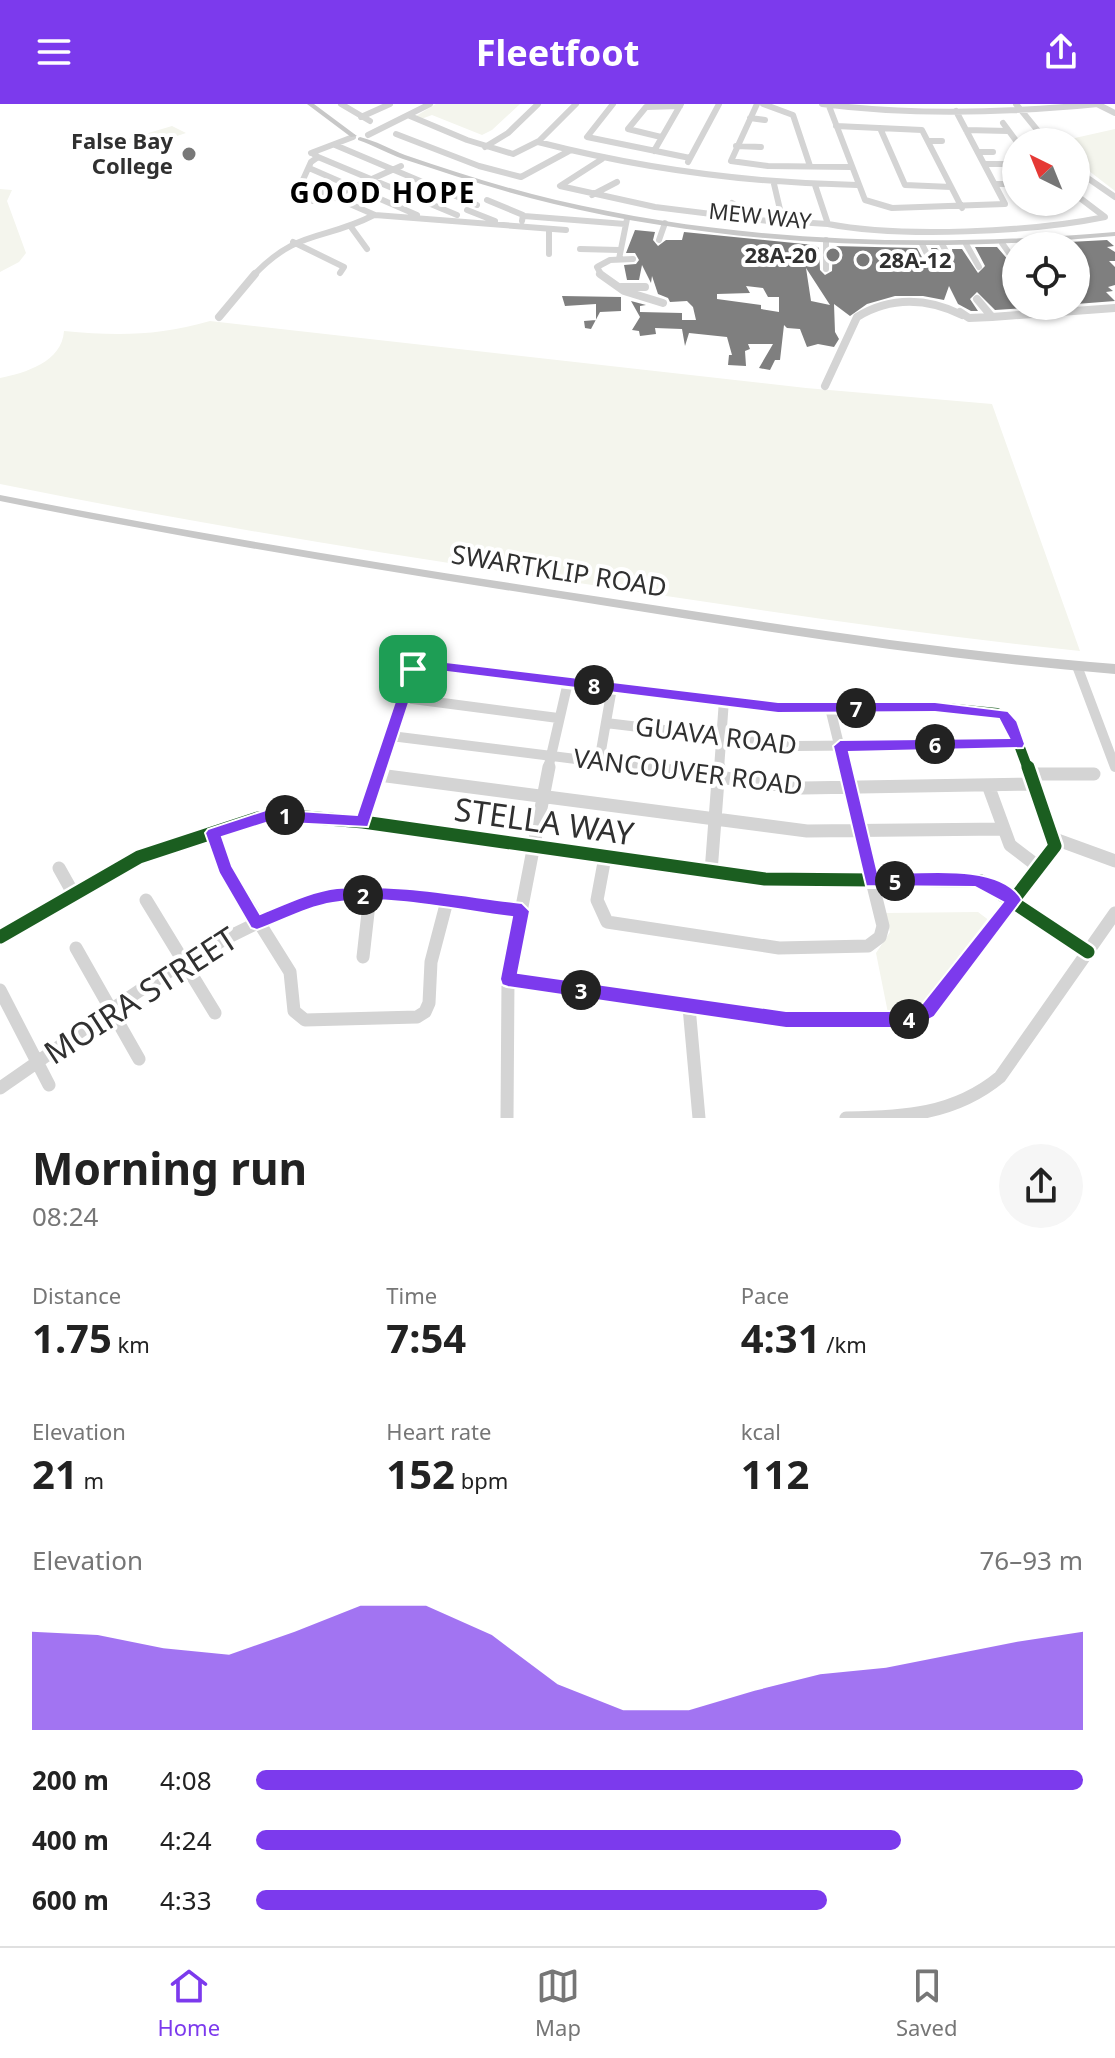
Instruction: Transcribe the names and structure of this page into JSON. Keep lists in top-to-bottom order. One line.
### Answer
{"streets":{"main road":["MEW WAY","SWARTKLIP ROAD"],"street":["GUAVA ROAD","VANCOUVER ROAD","STELLA WAY","MOIRA STREET"]},"districts":["GOOD HOPE"],"places":["False Bay College","28A-20","28A-12"],"north":"top left","page":{"header":"Fleetfoot","pins":["8","7","6","1","5","2","3","4"],"heading":["Morning run","08:24"],"stats":[["Distance","1.75 km"],["Time","7:54"],["Pace","4:31 /km"],["Elevation","21 m"],["Heart rate","152 bpm"],["kcal","112"]],"chart":["Elevation","76–93 m"],"list":[{"name":"200 m","note":"4:08"},{"name":"400 m","note":"4:24"},{"name":"600 m","note":"4:33"}],"tabs":["Home","Map","Saved"]}}
